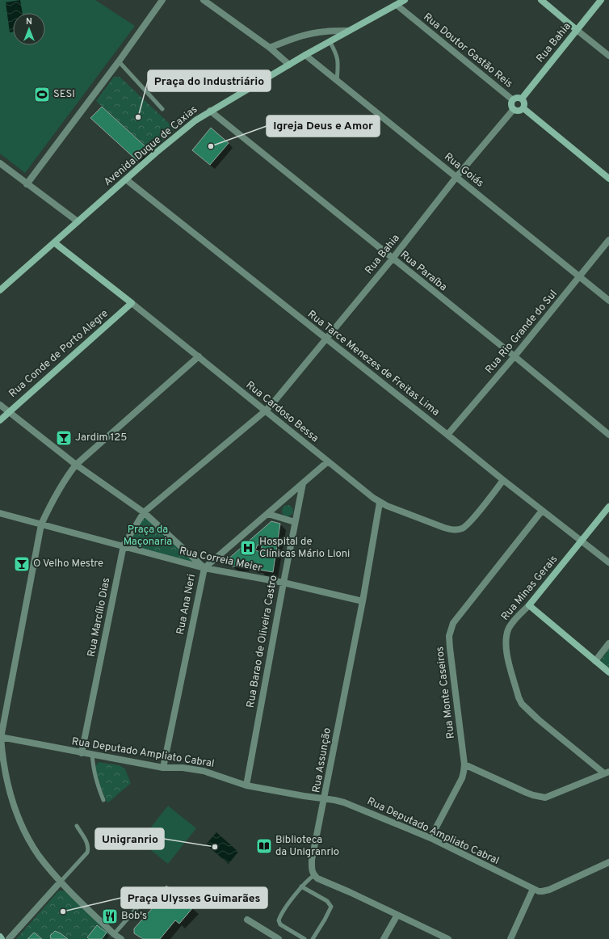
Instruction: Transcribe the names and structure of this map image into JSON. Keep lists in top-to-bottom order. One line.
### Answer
{"streets":{"main road":["Rua Bahia","Avenida Duque de Caxias","Rua Conde de Porto Alegre","Rua Cardoso Bessa","Rua Minas Gerais"],"street":["Rua Doutor Gastão Reis","Rua Goiás","Rua Paraíba","Rua Rio Grande do Sul","Rua Tarce Menezes de Freitas Lima","Rua Correia Meier","Rua Ana Neri","Rua Marcílio Dias","Rua Barao de Oliveira Castro","Rua Monte Caseiros","Rua Deputado Ampliato Cabral","Rua Assunção"]},"crossings":[["Rua Bahia","Rua Doutor Gastão Reis"],["Rua Bahia","Rua Goiás"],["Rua Bahia","Rua Paraíba"],["Rua Bahia","Rua Tarce Menezes de Freitas Lima"],["Rua Bahia","Rua Cardoso Bessa"],["Rua Bahia","Rua Marcílio Dias"],["Rua Doutor Gastão Reis","Avenida Duque de Caxias"],["Avenida Duque de Caxias","Rua Goiás"],["Avenida Duque de Caxias","Rua Paraíba"],["Avenida Duque de Caxias","Rua Tarce Menezes de Freitas Lima"],["Avenida Duque de Caxias","Rua Cardoso Bessa"],["Rua Goiás","Rua Rio Grande do Sul"],["Rua Paraíba","Rua Rio Grande do Sul"],["Rua Rio Grande do Sul","Rua Tarce Menezes de Freitas Lima"],["Rua Conde de Porto Alegre","Rua Cardoso Bessa"],["Rua Tarce Menezes de Freitas Lima","Rua Cardoso Bessa"],["Rua Tarce Menezes de Freitas Lima","Rua Minas Gerais"],["Rua Tarce Menezes de Freitas Lima","Rua Monte Caseiros"],["Rua Cardoso Bessa","Rua Ana Neri"],["Rua Cardoso Bessa","Rua Marcílio Dias"],["Rua Cardoso Bessa","Rua Assunção"],["Rua Correia Meier","Rua Ana Neri"],["Rua Correia Meier","Rua Marcílio Dias"],["Rua Correia Meier","Rua Barao de Oliveira Castro"],["Rua Correia Meier","Rua Assunção"],["Rua Ana Neri","Rua Barao de Oliveira Castro"],["Rua Ana Neri","Rua Deputado Ampliato Cabral"],["Rua Marcílio Dias","Rua Deputado Ampliato Cabral"],["Rua Barao de Oliveira Castro","Rua Deputado Ampliato Cabral"],["Rua Monte Caseiros","Rua Deputado Ampliato Cabral"],["Rua Deputado Ampliato Cabral","Rua Assunção"]],"parks":["Praça da Maçonaria"],"places":{"sports":["SESI"],"other":["Praça do Industriário","Igreja Deus e Amor","Unigranrio","Praça Ulysses Guimarães"],"bar":["Jardim 125","O Velho Mestre"],"hospital":["Hospital de Clínicas Mário Lioni"],"library":["Biblioteca da Unigranrio"],"restaurant":["Bob's"]},"north":"top"}
